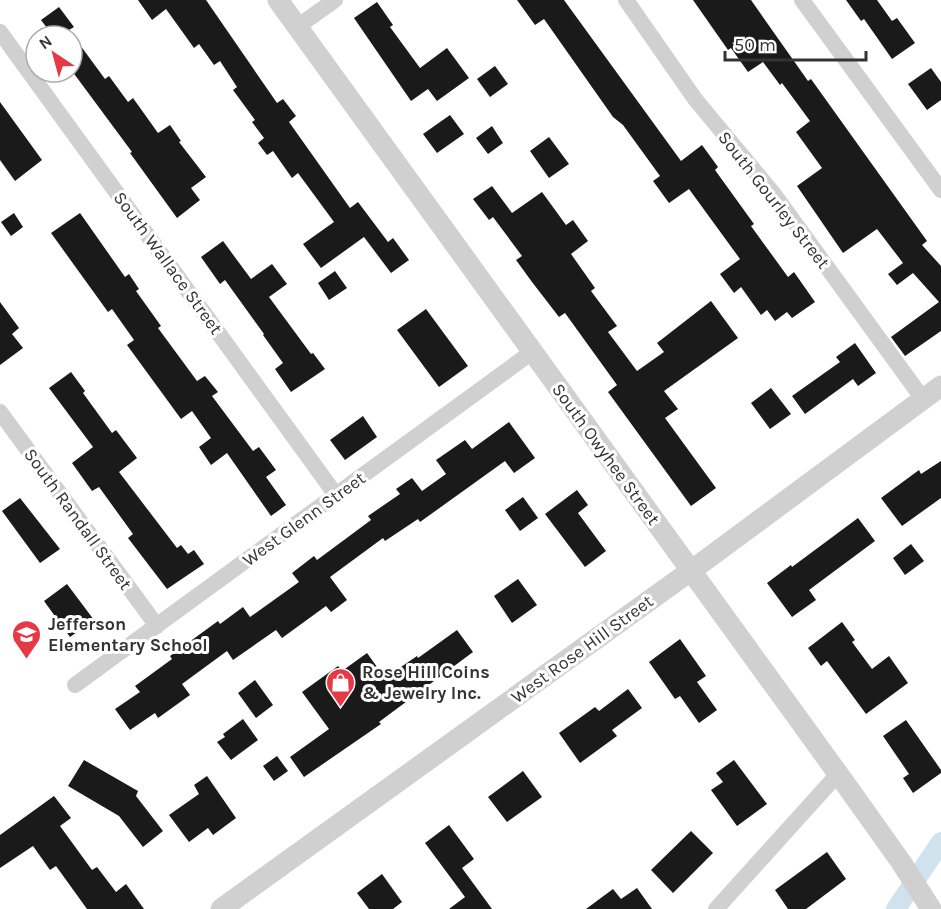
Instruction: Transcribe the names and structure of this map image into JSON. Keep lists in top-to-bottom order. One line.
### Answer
{"streets":{"street":["South Gourley Street","South Wallace Street","South Owyhee Street","South Randall Street","West Glenn Street","West Rose Hill Street"]},"crossings":[["South Gourley Street","West Rose Hill Street"],["South Wallace Street","West Glenn Street"],["South Owyhee Street","West Glenn Street"],["South Owyhee Street","West Rose Hill Street"],["South Randall Street","West Glenn Street"]],"places":{"school or university":["Jefferson Elementary School"],"shop":["Rose Hill Coins & Jewelry Inc."]},"scale_bar":"50 m","north":"top left"}
